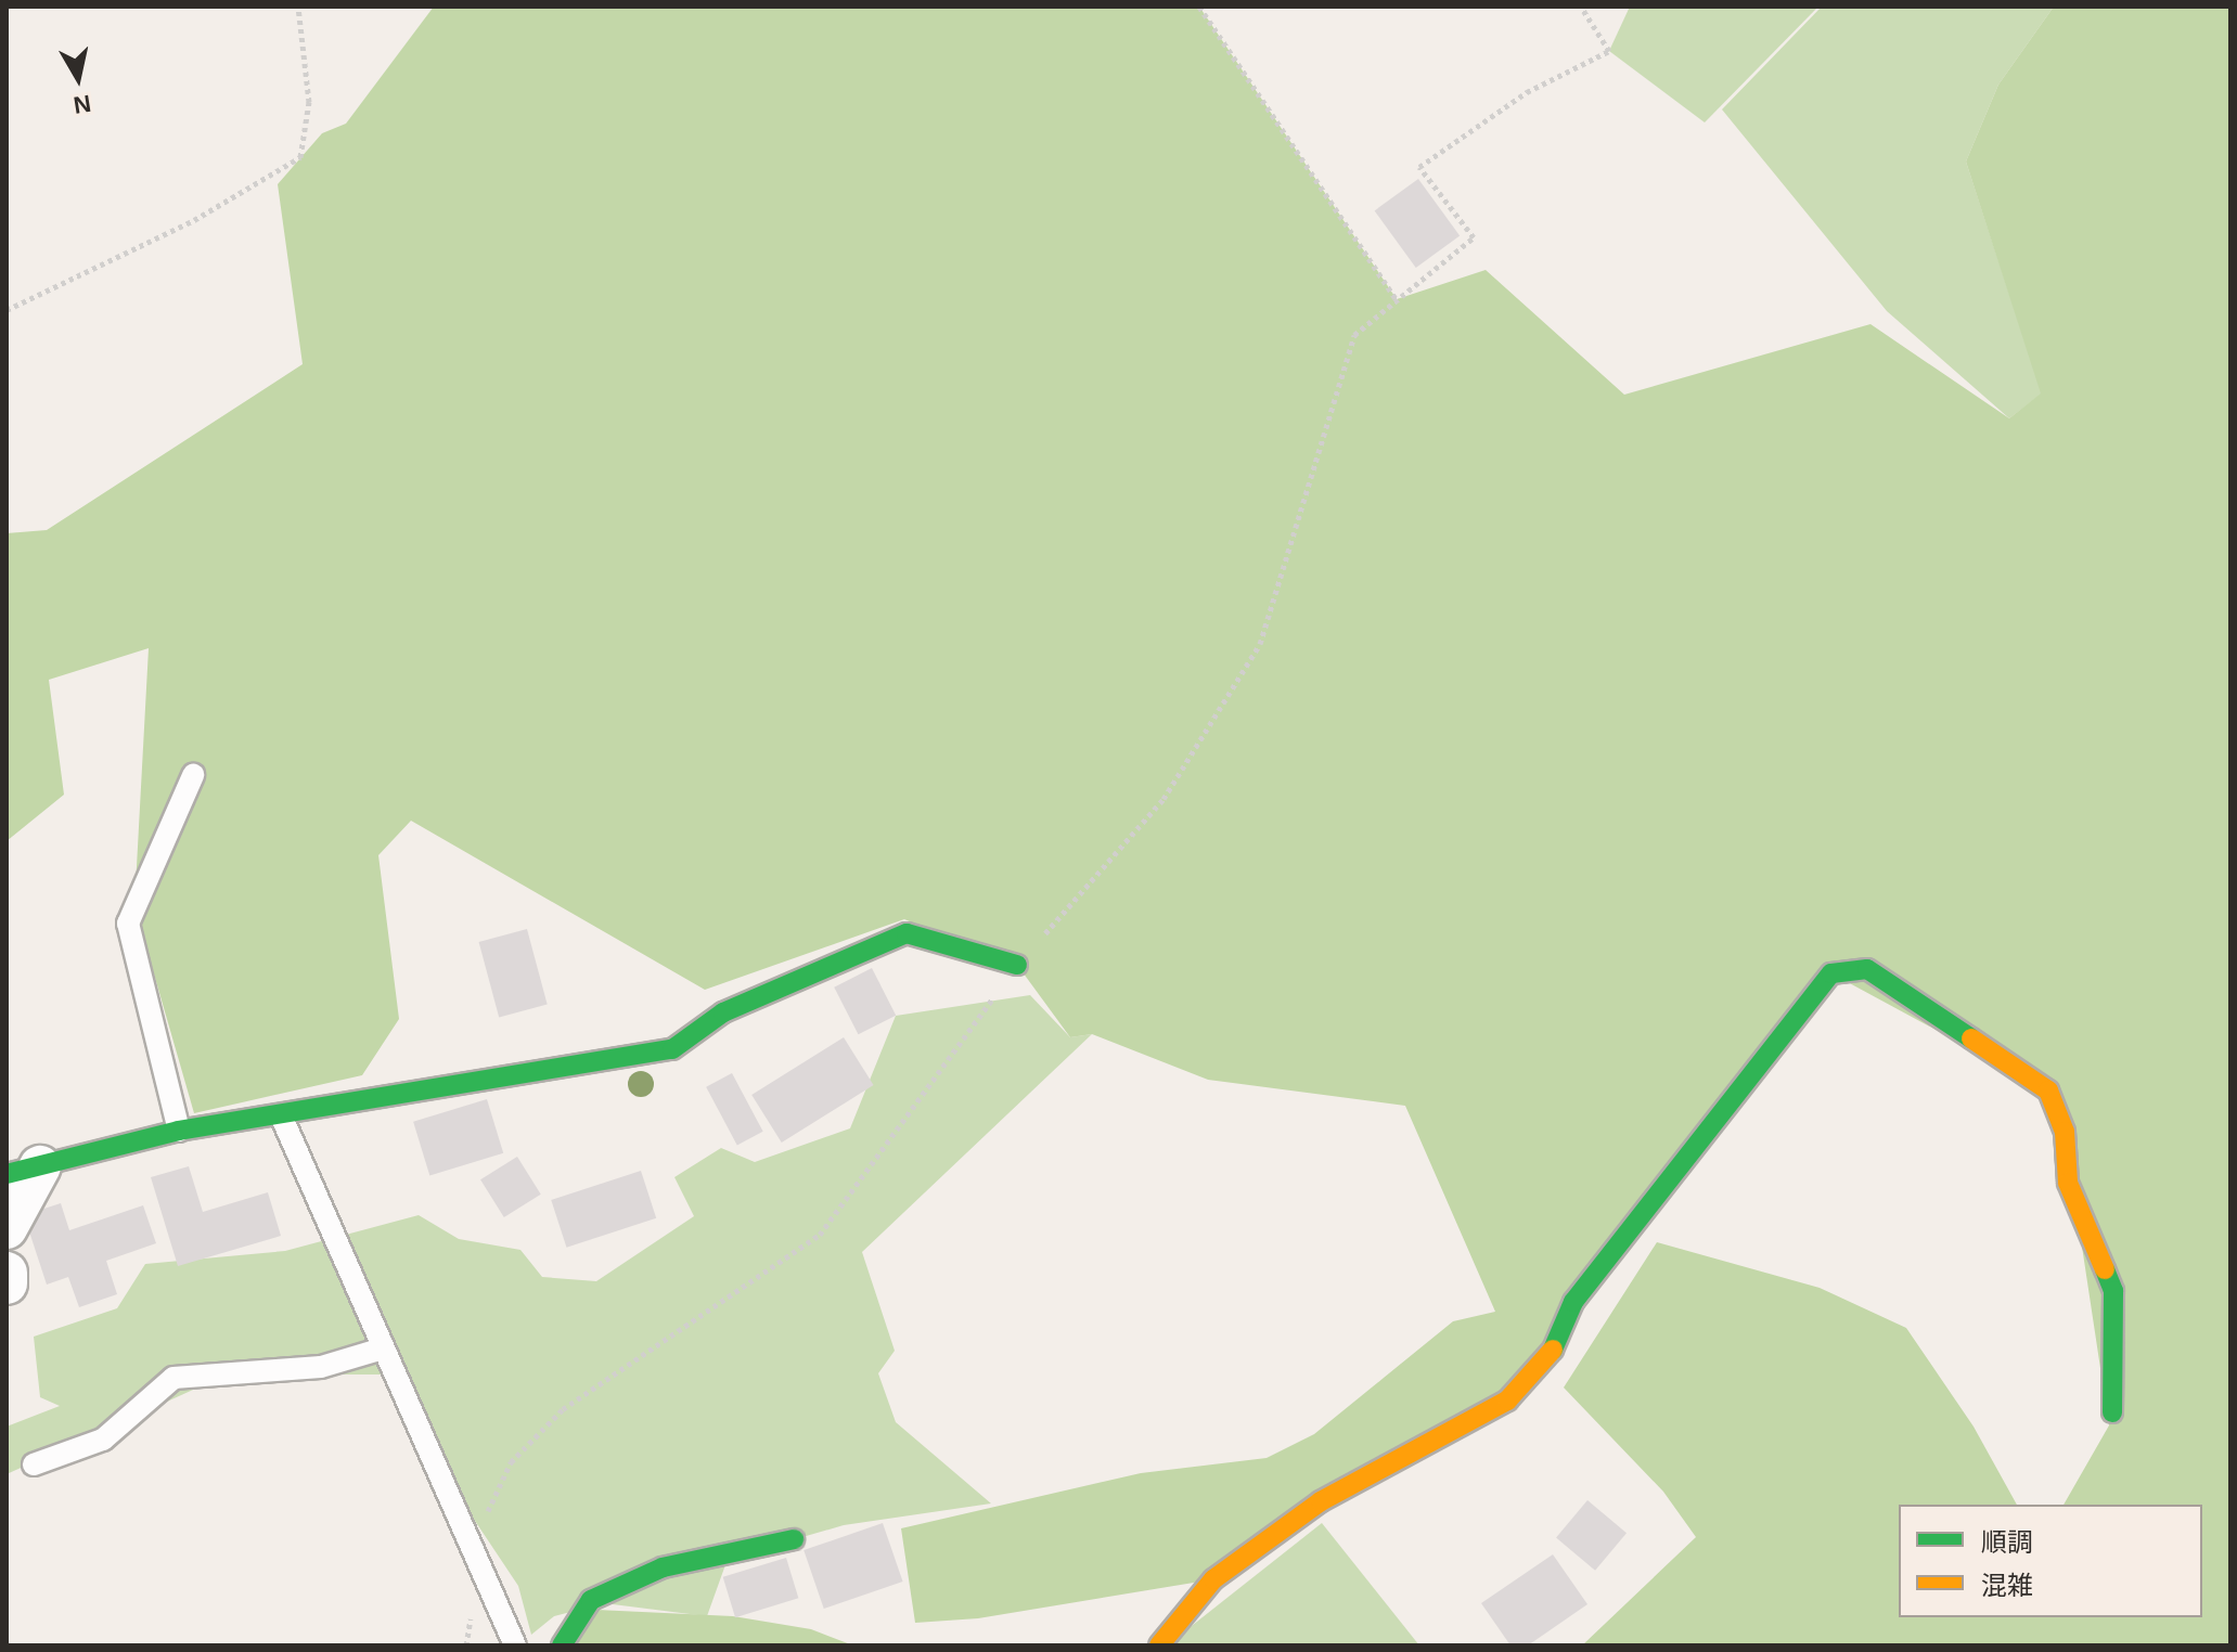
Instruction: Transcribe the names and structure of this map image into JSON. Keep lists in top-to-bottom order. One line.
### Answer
{"legend":["順調","混雑"],"north":"bottom"}
